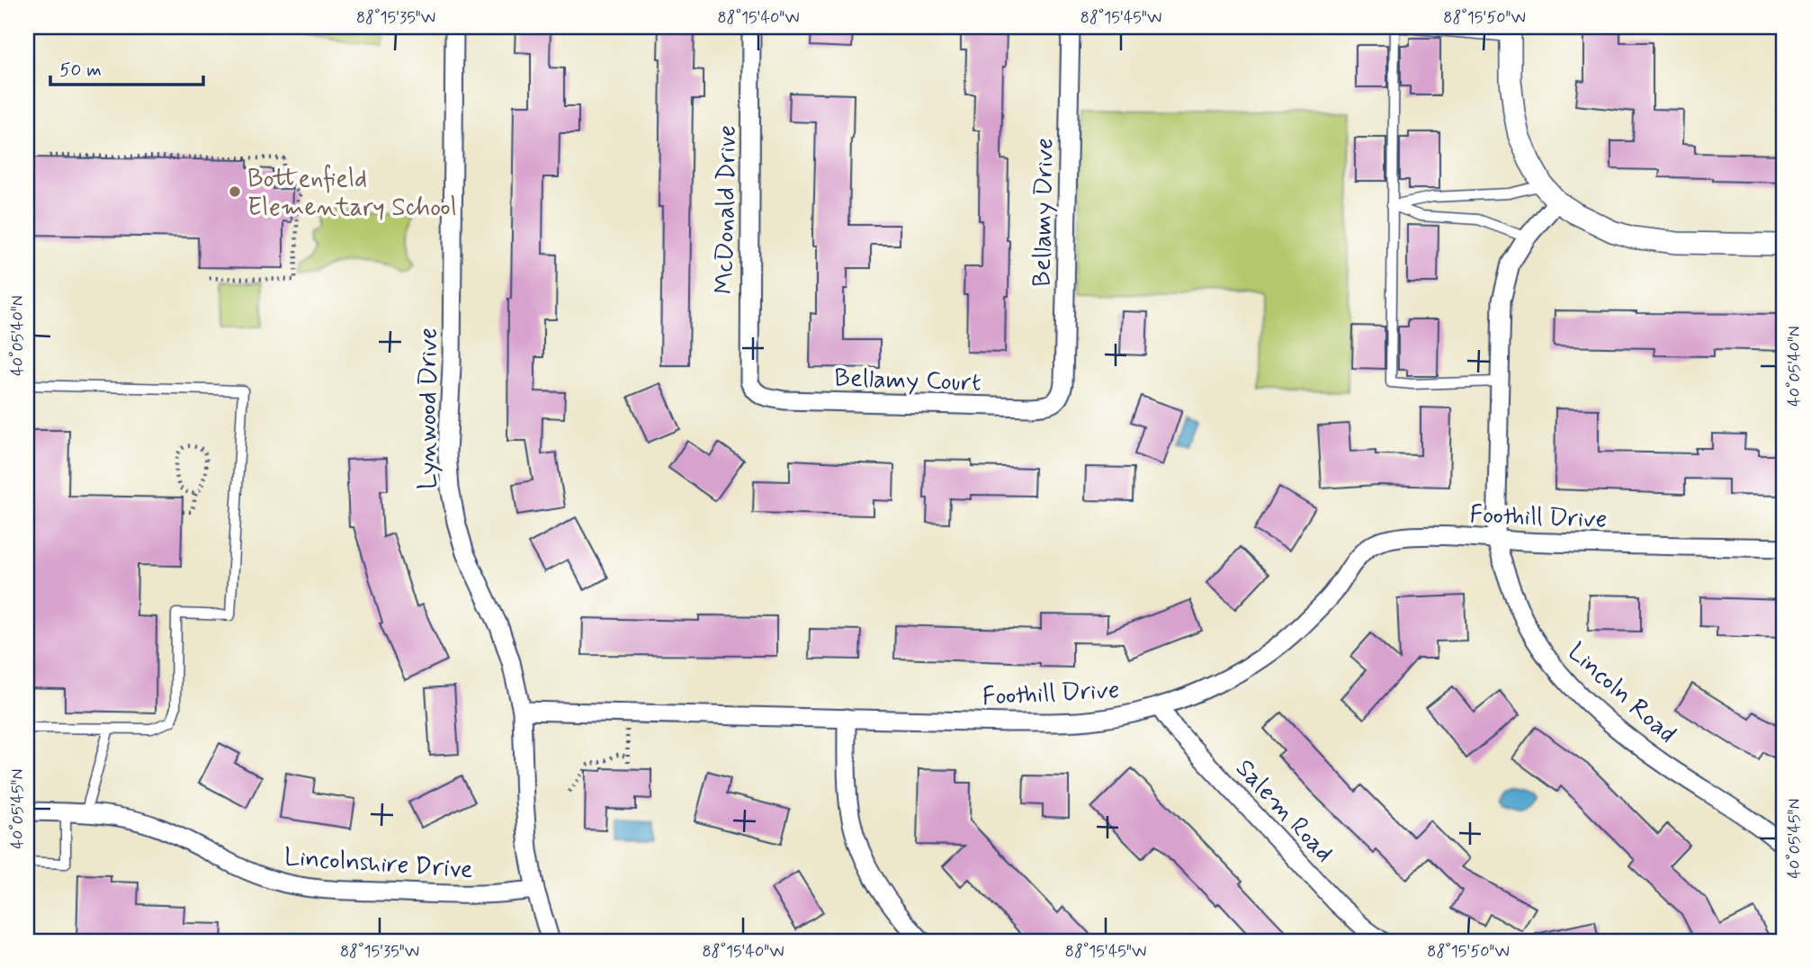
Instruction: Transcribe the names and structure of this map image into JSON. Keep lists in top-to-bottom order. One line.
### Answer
{"streets":{"street":["McDonald Drive","Bellamy Drive","Bellamy Court","Lynwood Drive","Foothill Drive","Lincoln Road","Salem Road","Lincolnshire Drive"]},"crossings":[["McDonald Drive","Bellamy Court"],["Bellamy Drive","Bellamy Court"],["Lynwood Drive","Foothill Drive"],["Lynwood Drive","Lincolnshire Drive"],["Foothill Drive","Lincoln Road"],["Foothill Drive","Salem Road"]],"places":["Bottenfield Elementary School"],"scale_bar":"50 m","coordinates":["88°15'35\"W","88°15'40\"W","88°15'45\"W","88°15'50\"W","40°05'40\"N","40°05'45\"N"]}
